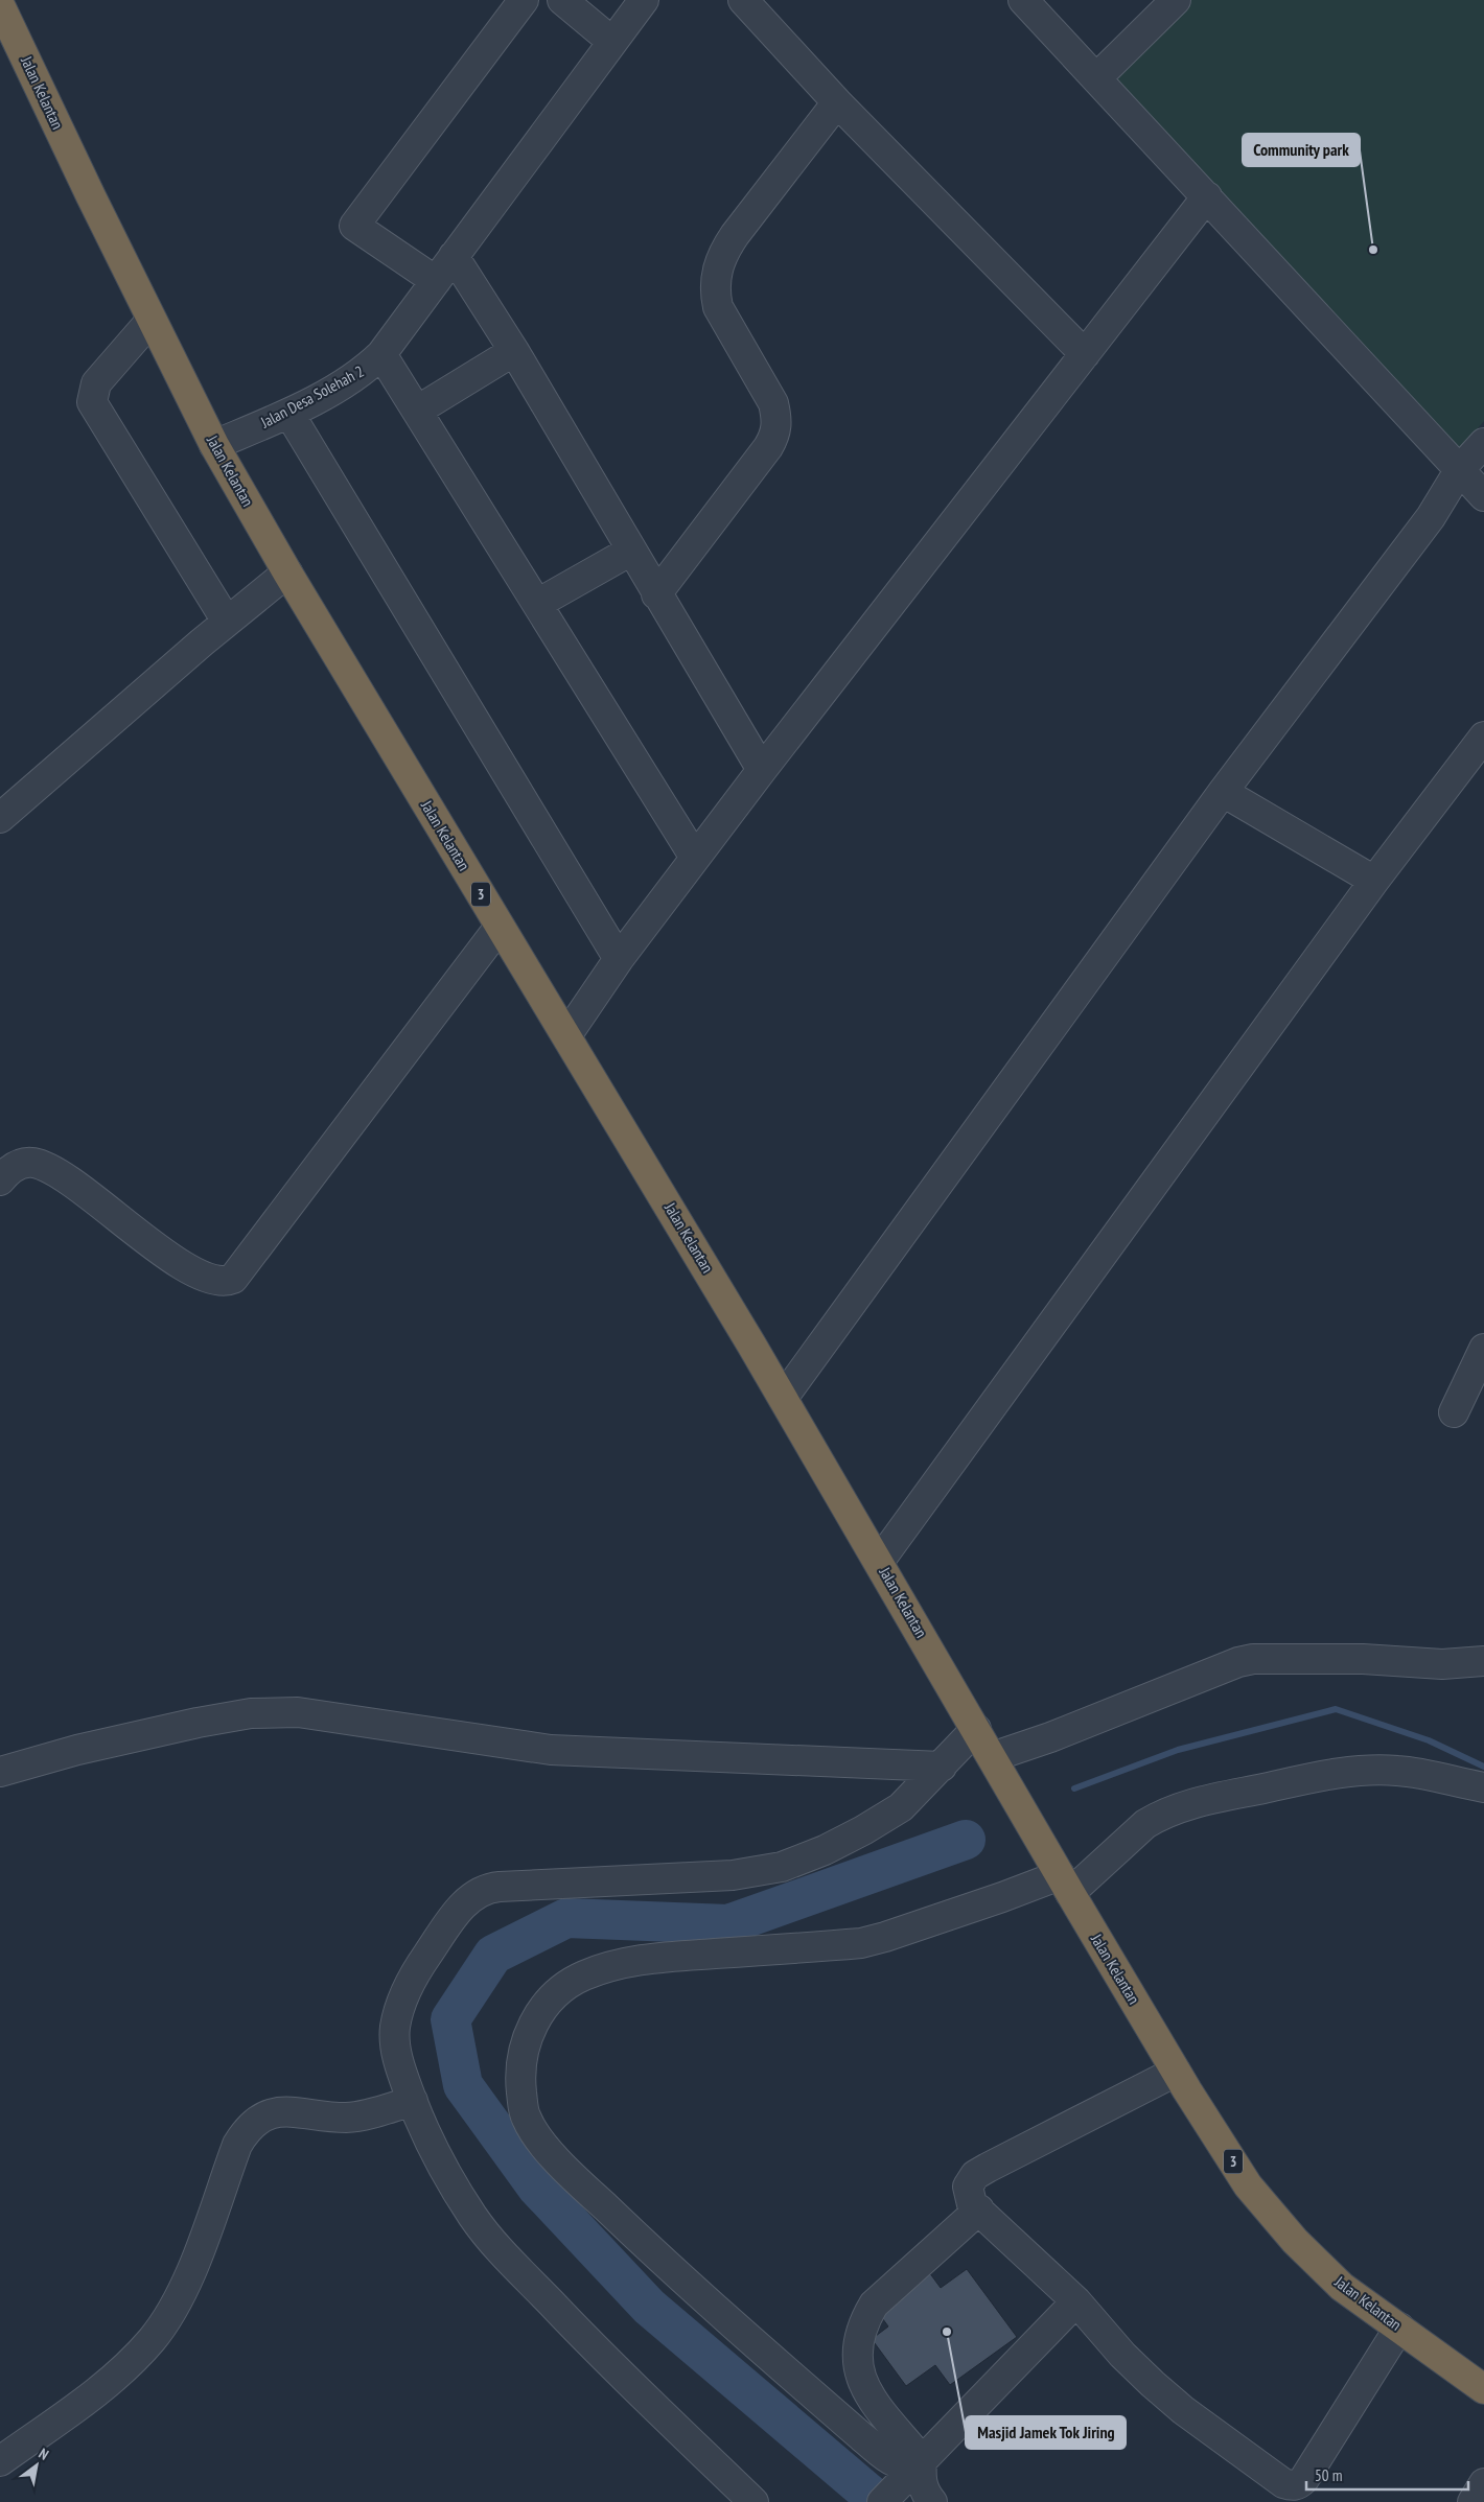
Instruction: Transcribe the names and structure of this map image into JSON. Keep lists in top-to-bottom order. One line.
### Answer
{"streets":{"highway":["Jalan Kelantan","3"],"street":["Jalan Desa Solehah 2"]},"crossings":[["Jalan Kelantan","Jalan Desa Solehah 2"]],"places":["Community park","Masjid Jamek Tok Jiring"],"scale_bar":"50 m","north":"top right"}
